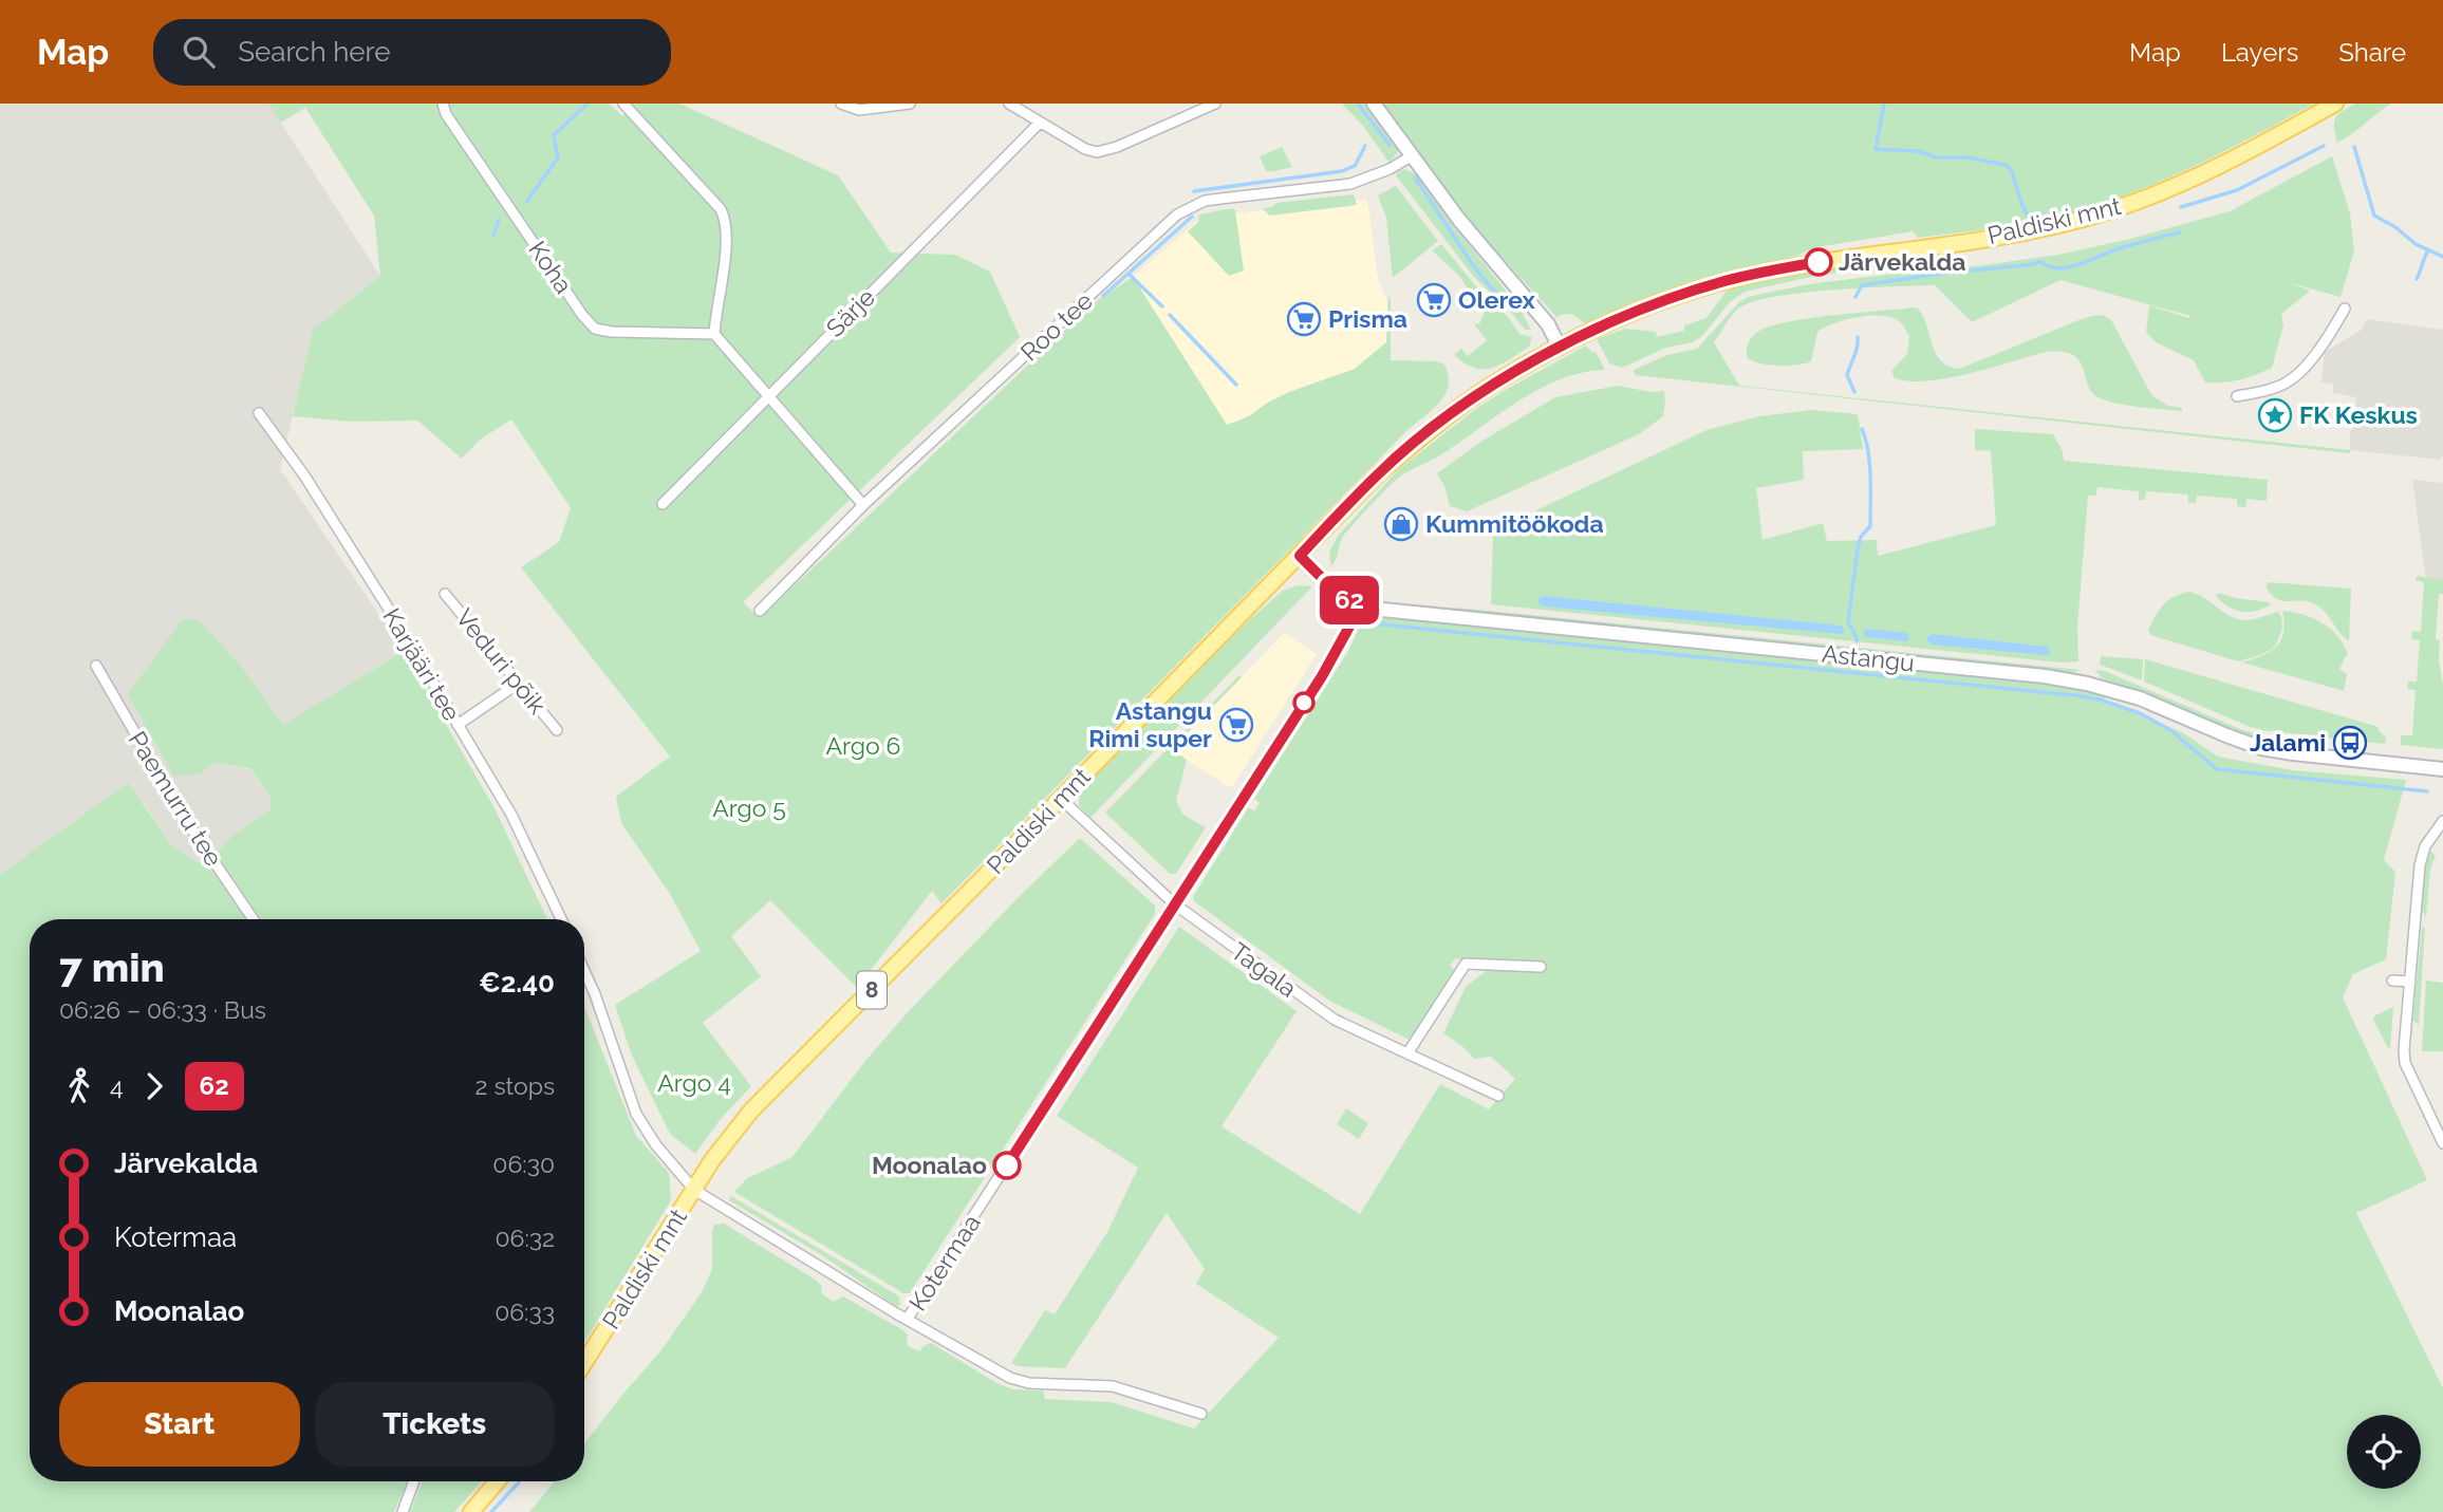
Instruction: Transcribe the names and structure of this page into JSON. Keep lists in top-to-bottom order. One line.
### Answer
{"streets":{"main road":["Paldiski mnt","8"],"street":["Koha","Särje","Roo tee","Astangu","Veduri põik","Karjääri tee","Paemurru tee","Tagala","Kotermaa"]},"crossings":[["Paldiski mnt","Astangu"],["Paldiski mnt","Tagala"],["Astangu","Kotermaa"],["Tagala","Kotermaa"]],"parks":["Argo 6","Argo 5","Argo 4"],"places":{"other":["Järvekalda","Moonalao"],"supermarket":["Olerex","Prisma","Astangu Rimi super"],"place":["FK Keskus"],"shop":["Kummitöökoda"],"bus stop":["Jalami"]},"lines":["bus line 62"],"page":{"header":"Map","search":"Search here","nav":["Map","Layers","Share"],"on_map":"62","heading":["7 min","06:26 – 06:33 · Bus","€2.40"],"legs":["4","62","2 stops"],"list":[{"name":"Järvekalda","value":"06:30"},{"name":"Kotermaa","value":"06:32"},{"name":"Moonalao","value":"06:33"}],"buttons":["Start","Tickets"]}}
